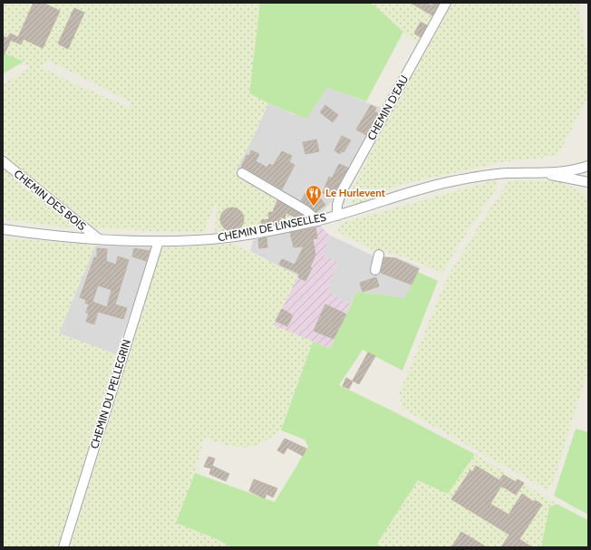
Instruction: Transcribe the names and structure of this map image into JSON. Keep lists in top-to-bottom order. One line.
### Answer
{"streets":{"street":["CHEMIN D'EAU","CHEMIN DES BOIS","CHEMIN DE LINSELLES","CHEMIN DU PELLEGRIN"]},"crossings":[["CHEMIN D'EAU","CHEMIN DE LINSELLES"],["CHEMIN DES BOIS","CHEMIN DE LINSELLES"],["CHEMIN DE LINSELLES","CHEMIN DU PELLEGRIN"]],"places":{"restaurant":["Le Hurlevent"]}}
